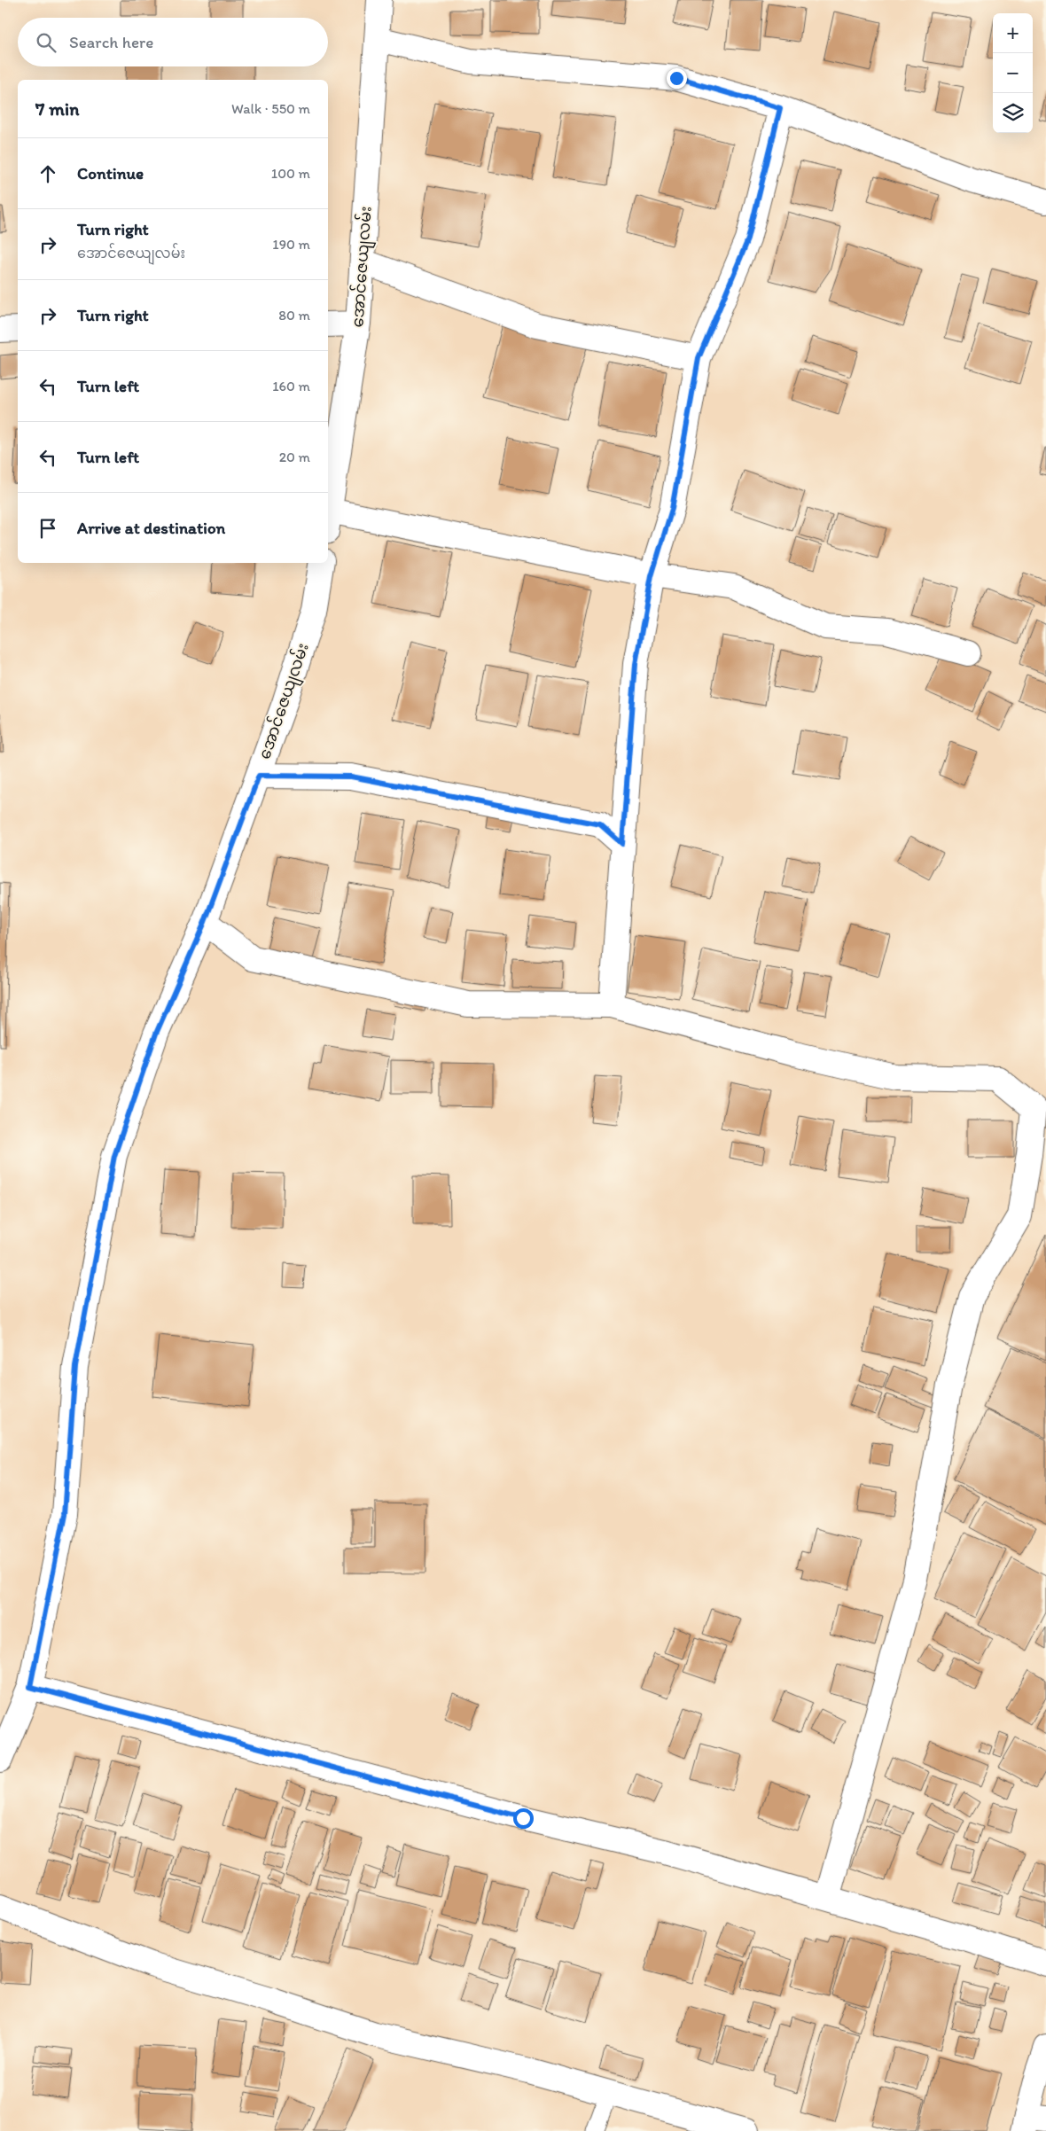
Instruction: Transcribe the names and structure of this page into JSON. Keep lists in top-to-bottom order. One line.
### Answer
{"streets":{"street":["အောင်ဇေယျလမ်း"]},"page":{"map_buttons":["+","−"],"search":"Search here","heading":["7 min","Walk · 550 m"],"list":[["Continue","100 m"],["Turn right","အောင်ဇေယျလမ်း","190 m"],["Turn right","80 m"],["Turn left","160 m"],["Turn left","20 m"],"Arrive at destination"]}}
